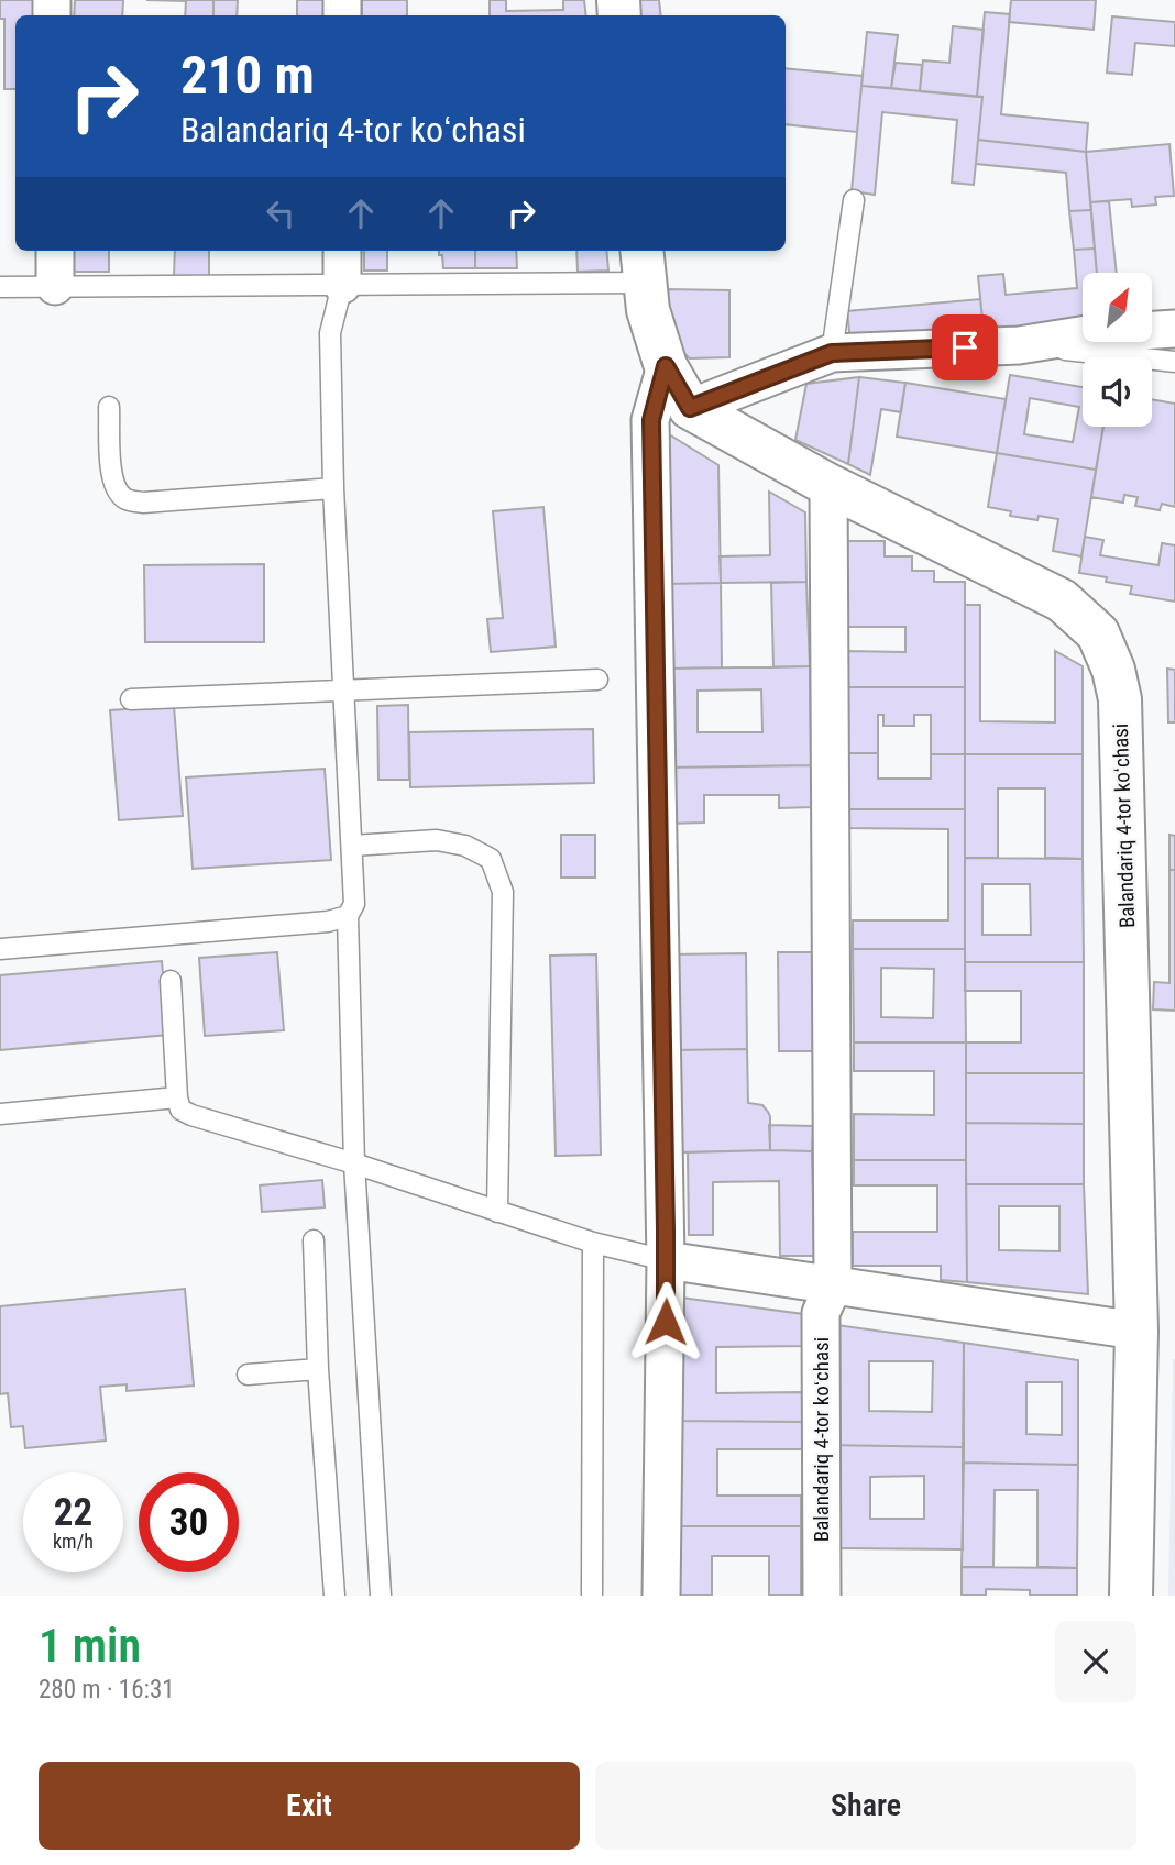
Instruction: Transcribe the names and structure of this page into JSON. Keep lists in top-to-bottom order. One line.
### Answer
{"streets":{"street":["Balandariq 4-tor koʻchasi"]},"north":"top right","page":{"turn":["210 m","Balandariq 4-tor koʻchasi"],"speed":"22 km/h","limit":"30","heading":["1 min","280 m · 16:31"],"buttons":["Exit","Share"]}}
